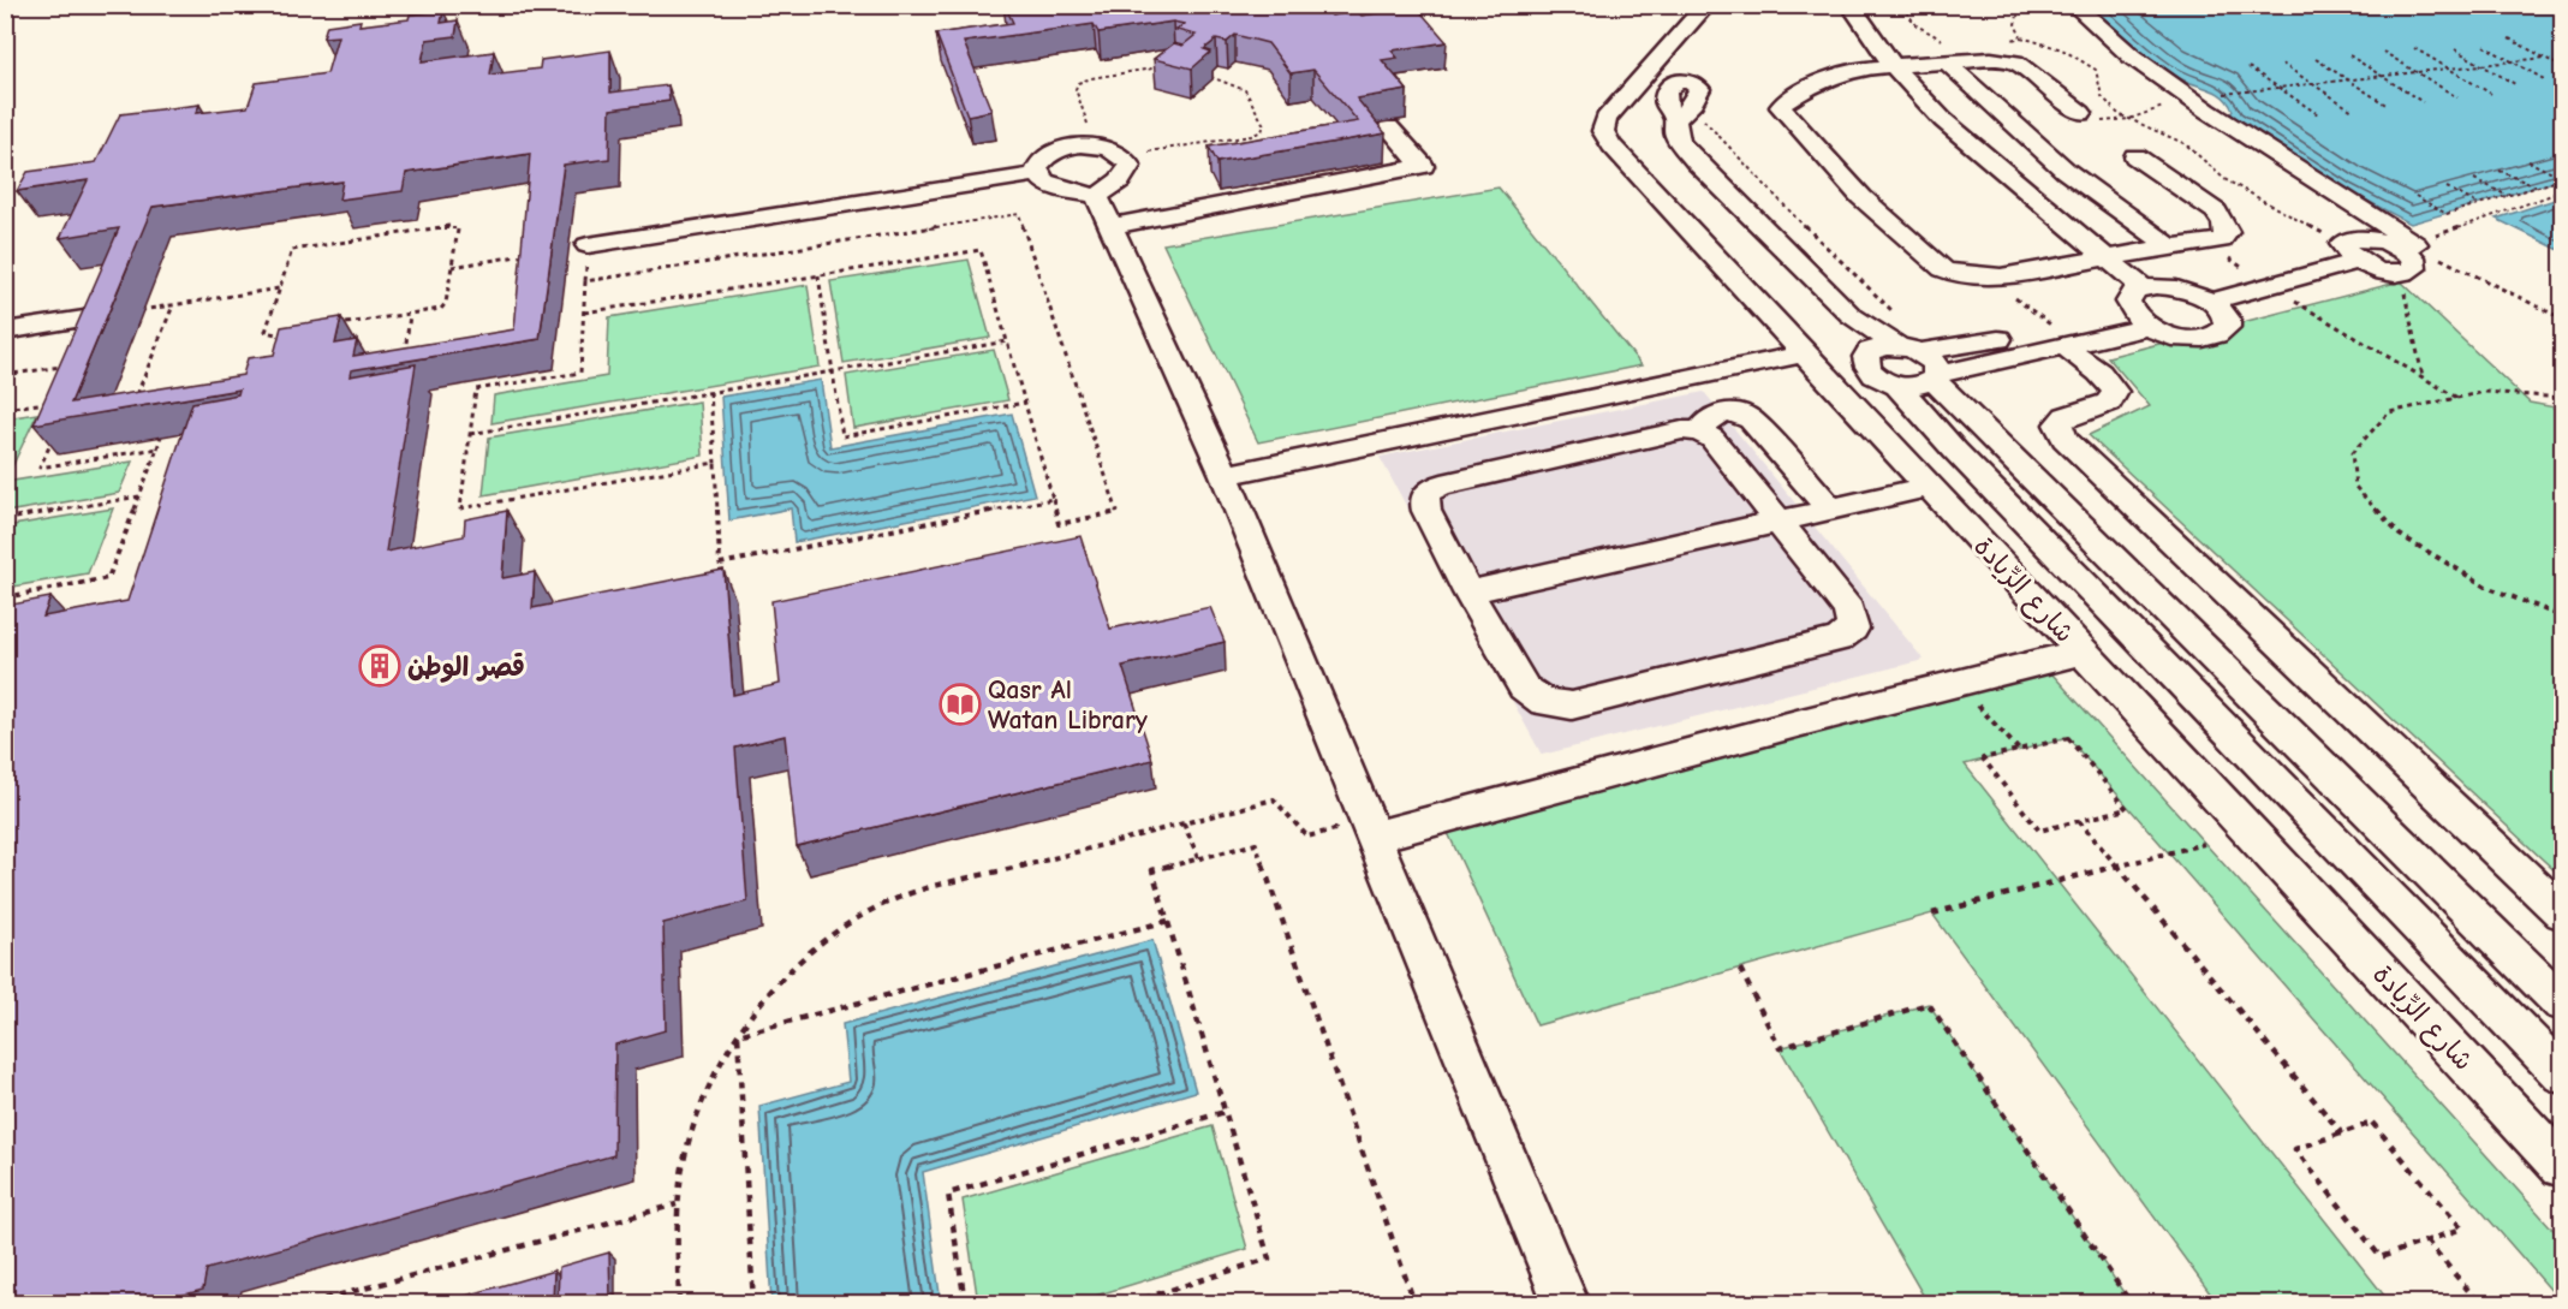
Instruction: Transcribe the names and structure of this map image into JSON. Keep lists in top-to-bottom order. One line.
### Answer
{"streets":{"street":["شارع الرِّيادة"]},"places":{"building":["قصر الوطن"],"library":["Qasr Al Watan Library"]}}
